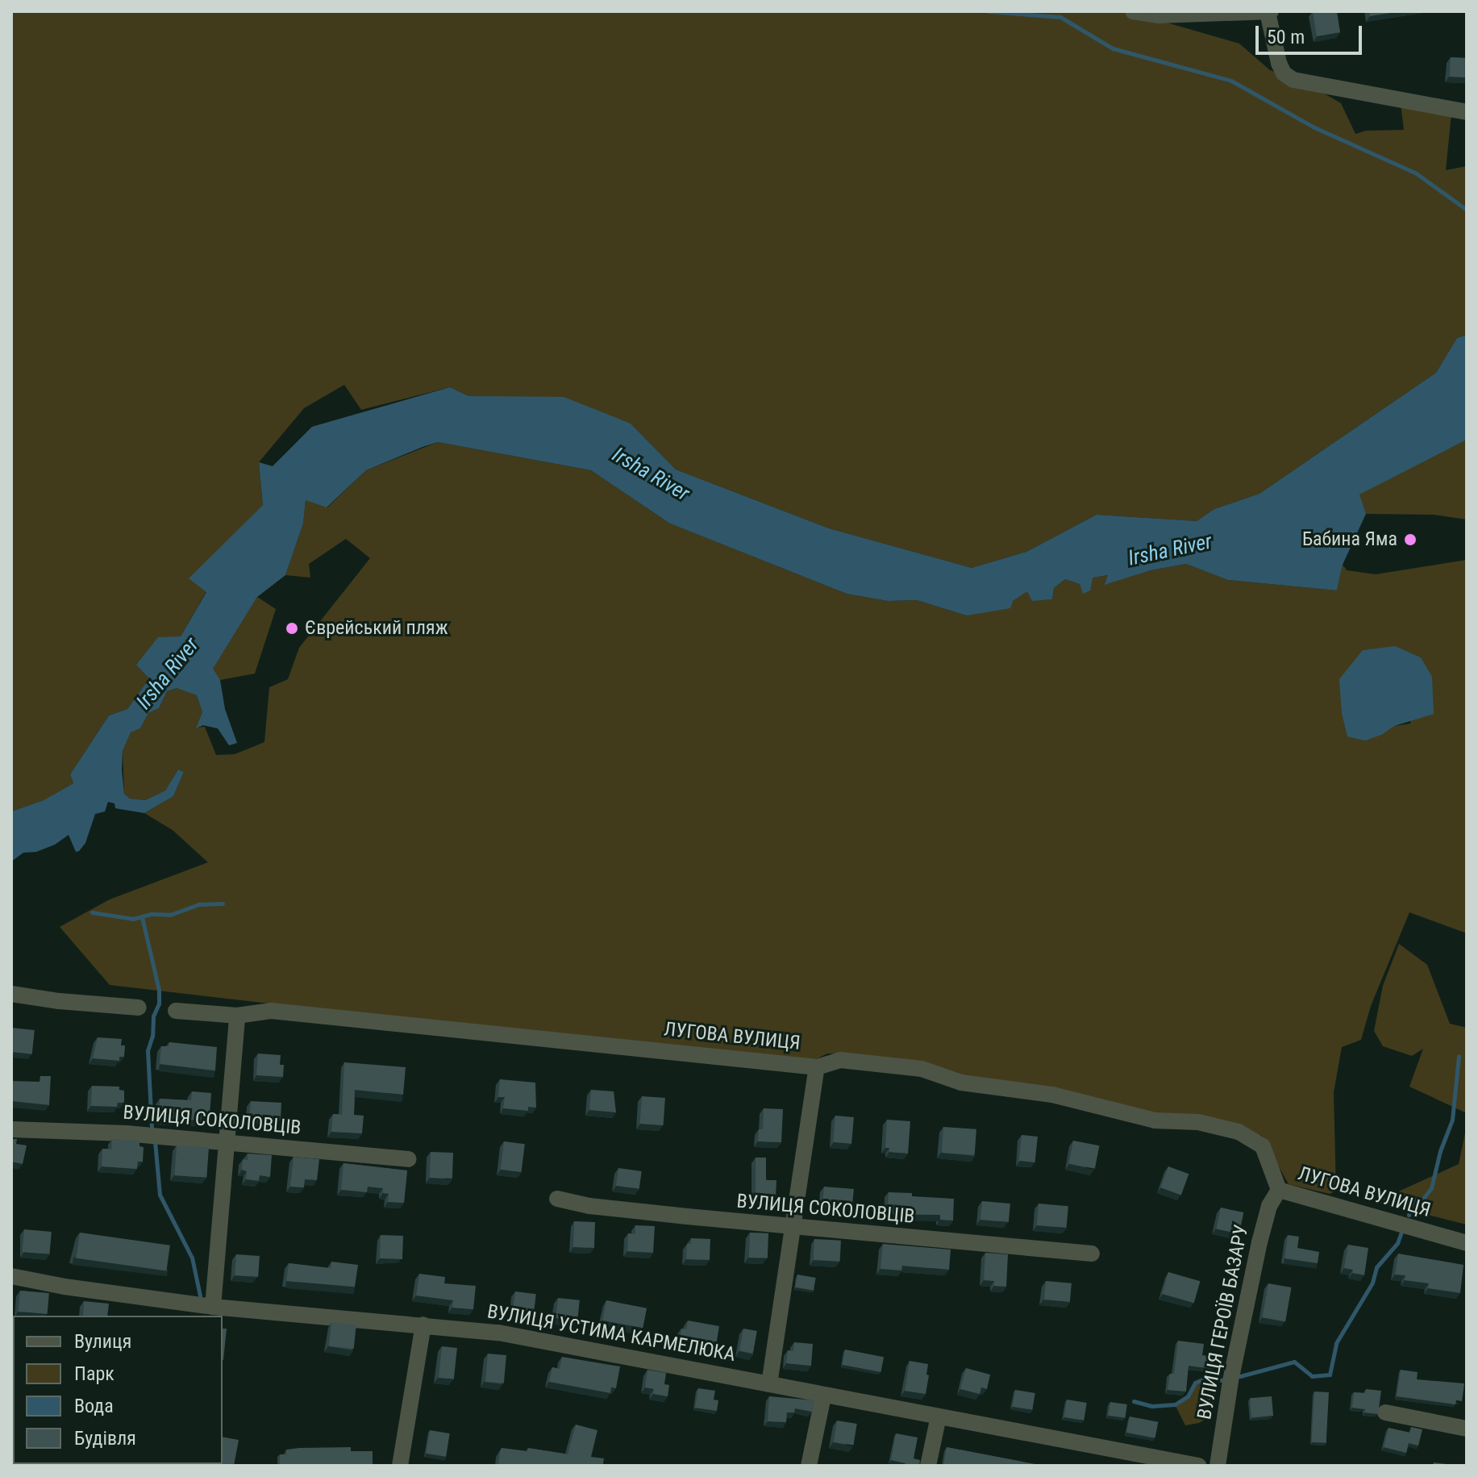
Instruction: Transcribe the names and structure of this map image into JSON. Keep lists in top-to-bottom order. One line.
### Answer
{"streets":{"street":["ЛУГОВА ВУЛИЦЯ","ВУЛИЦЯ СОКОЛОВЦІВ","ВУЛИЦЯ ГЕРОЇВ БАЗАРУ","ВУЛИЦЯ УСТИМА КАРМЕЛЮКА"]},"crossings":[["ЛУГОВА ВУЛИЦЯ","ВУЛИЦЯ ГЕРОЇВ БАЗАРУ"]],"water":["Irsha River"],"places":["Бабина Яма","Єврейський пляж"],"legend":["Вулиця","Парк","Вода","Будівля"],"scale_bar":"50 m"}
